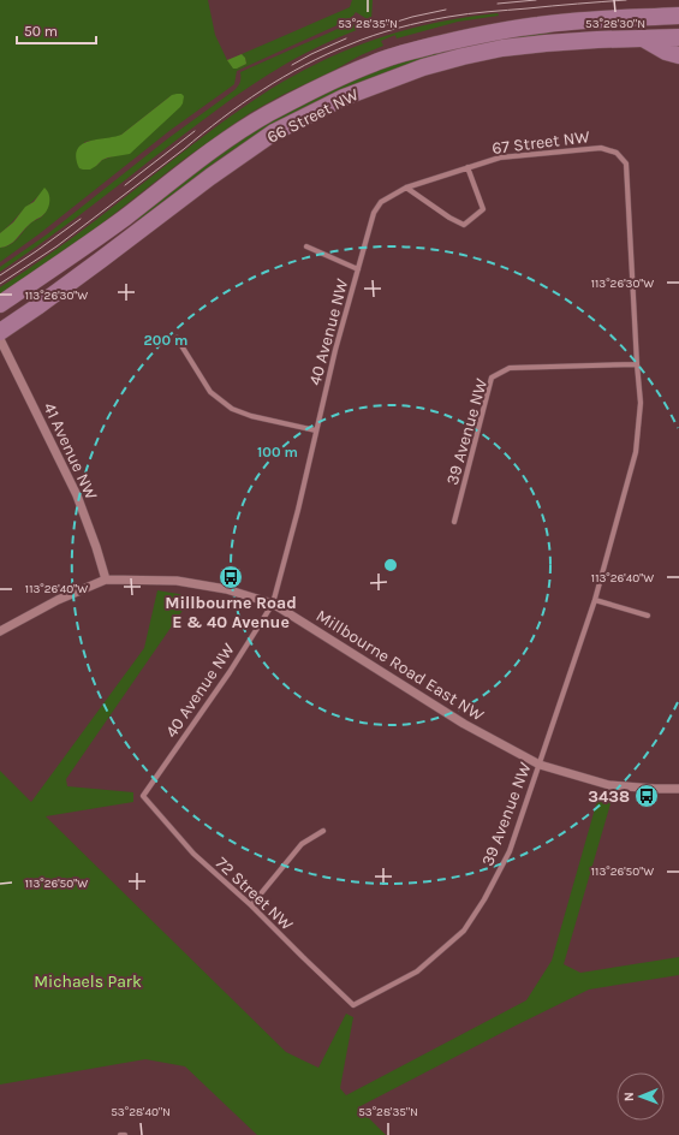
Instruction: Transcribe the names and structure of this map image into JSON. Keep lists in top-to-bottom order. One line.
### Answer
{"streets":{"main road":["66 Street NW"],"street":["67 Street NW","40 Avenue NW","39 Avenue NW","41 Avenue NW","Millbourne Road East NW","72 Street NW"]},"crossings":[["67 Street NW","40 Avenue NW"],["67 Street NW","39 Avenue NW"],["40 Avenue NW","Millbourne Road East NW"],["40 Avenue NW","72 Street NW"],["39 Avenue NW","Millbourne Road East NW"],["39 Avenue NW","72 Street NW"],["41 Avenue NW","Millbourne Road East NW"]],"parks":["Michaels Park"],"places":{"bus stop":["Millbourne Road E & 40 Avenue","3438"]},"scale_bar":"50 m","north":"left","coordinates":["53°28'35\"N","53°28'30\"N","113°26'30\"W","113°26'40\"W","113°26'50\"W","53°28'40\"N"],"rings":["200 m","100 m"]}
